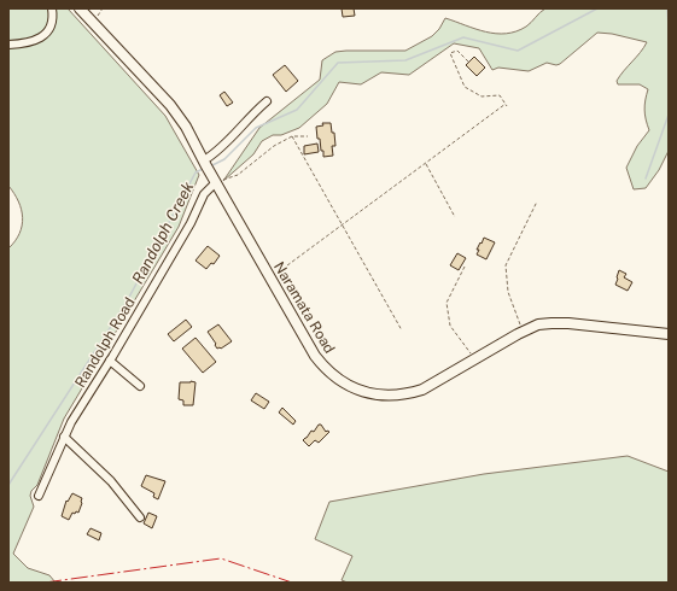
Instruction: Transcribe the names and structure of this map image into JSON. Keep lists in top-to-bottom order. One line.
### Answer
{"streets":{"main road":["Naramata Road"],"street":["Randolph Road"]},"crossings":[["Naramata Road","Randolph Road"]],"water":["Randolph Creek"]}
